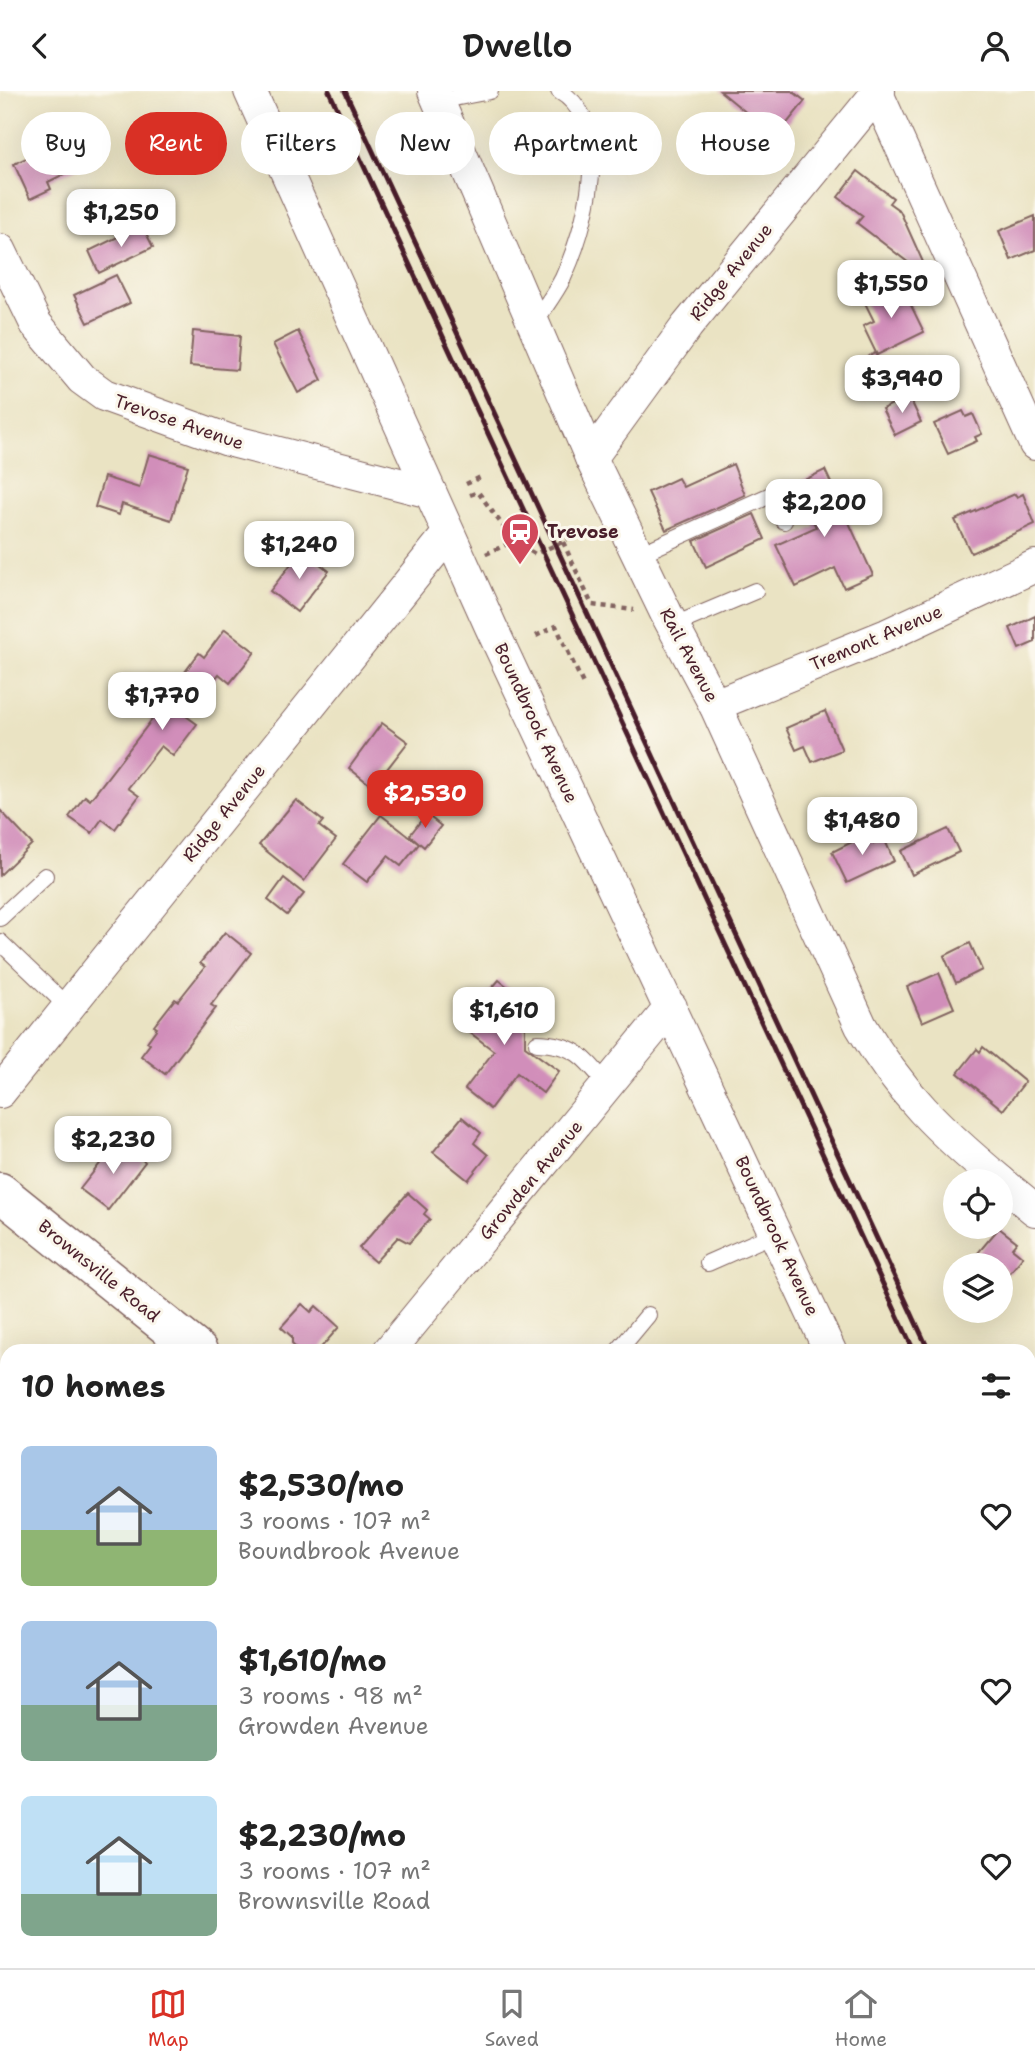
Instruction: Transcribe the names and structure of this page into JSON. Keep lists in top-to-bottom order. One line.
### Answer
{"streets":{"street":["Ridge Avenue","Trevose Avenue","Tremont Avenue","Rail Avenue","Boundbrook Avenue","Growden Avenue","Brownsville Road"]},"crossings":[["Ridge Avenue","Rail Avenue"],["Ridge Avenue","Boundbrook Avenue"],["Trevose Avenue","Boundbrook Avenue"],["Tremont Avenue","Rail Avenue"],["Boundbrook Avenue","Growden Avenue"]],"places":{"station":["Trevose"]},"page":{"header":"Dwello","chip":["Buy","Rent","Filters","New","Apartment","House"],"price":["$1,250","$1,550","$3,940","$2,200","$1,240","$1,770","$2,530","$1,480","$1,610","$2,230"],"heading":"10 homes","list":[{"name":"$2,530/mo","note":"3 rooms · 107 m² · Boundbrook Avenue"},{"name":"$1,610/mo","note":"3 rooms · 98 m² · Growden Avenue"},{"name":"$2,230/mo","note":"3 rooms · 107 m² · Brownsville Road"}],"tabs":["Map","Saved","Home"]}}
